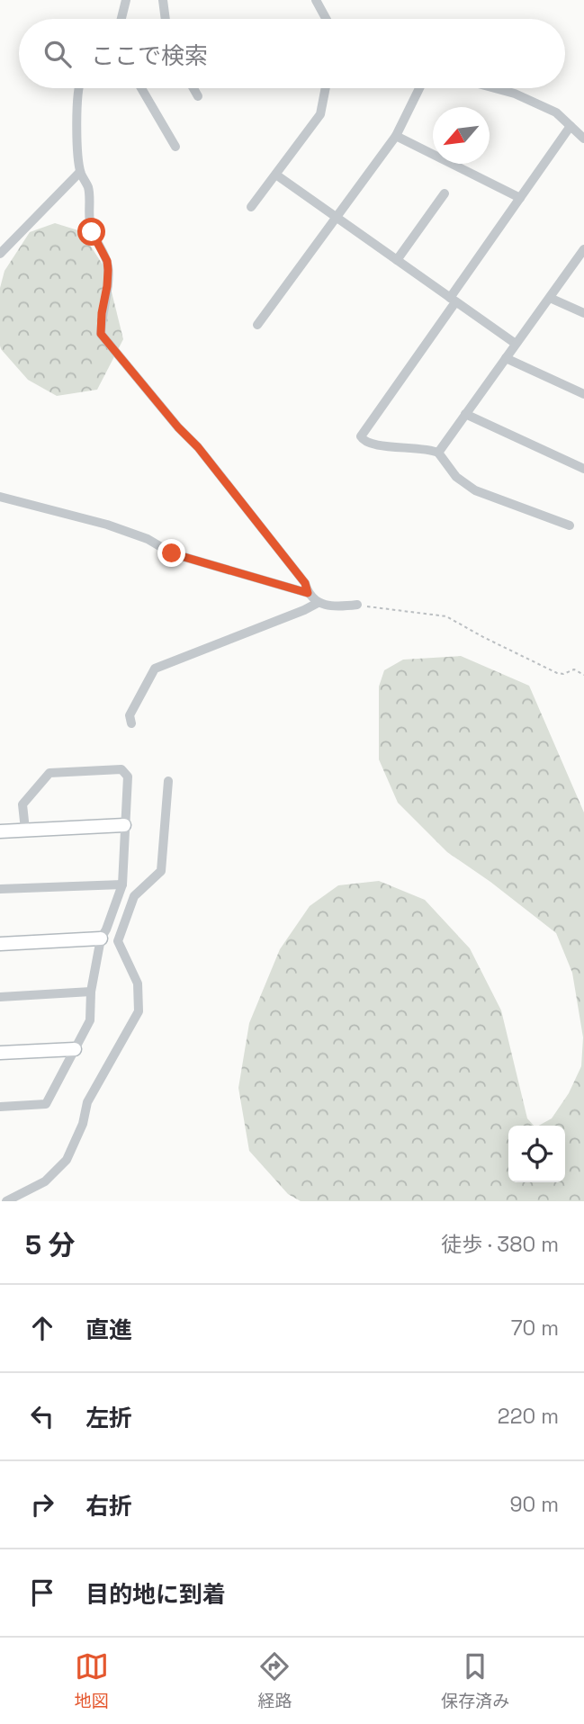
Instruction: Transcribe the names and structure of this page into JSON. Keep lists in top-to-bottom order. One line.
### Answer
{"north":"bottom left","page":{"search":"ここで検索","heading":["5 分","徒歩 · 380 m"],"list":[["直進","70 m"],["左折","220 m"],["右折","90 m"],"目的地に到着"],"nav":["地図","経路","保存済み"]}}
